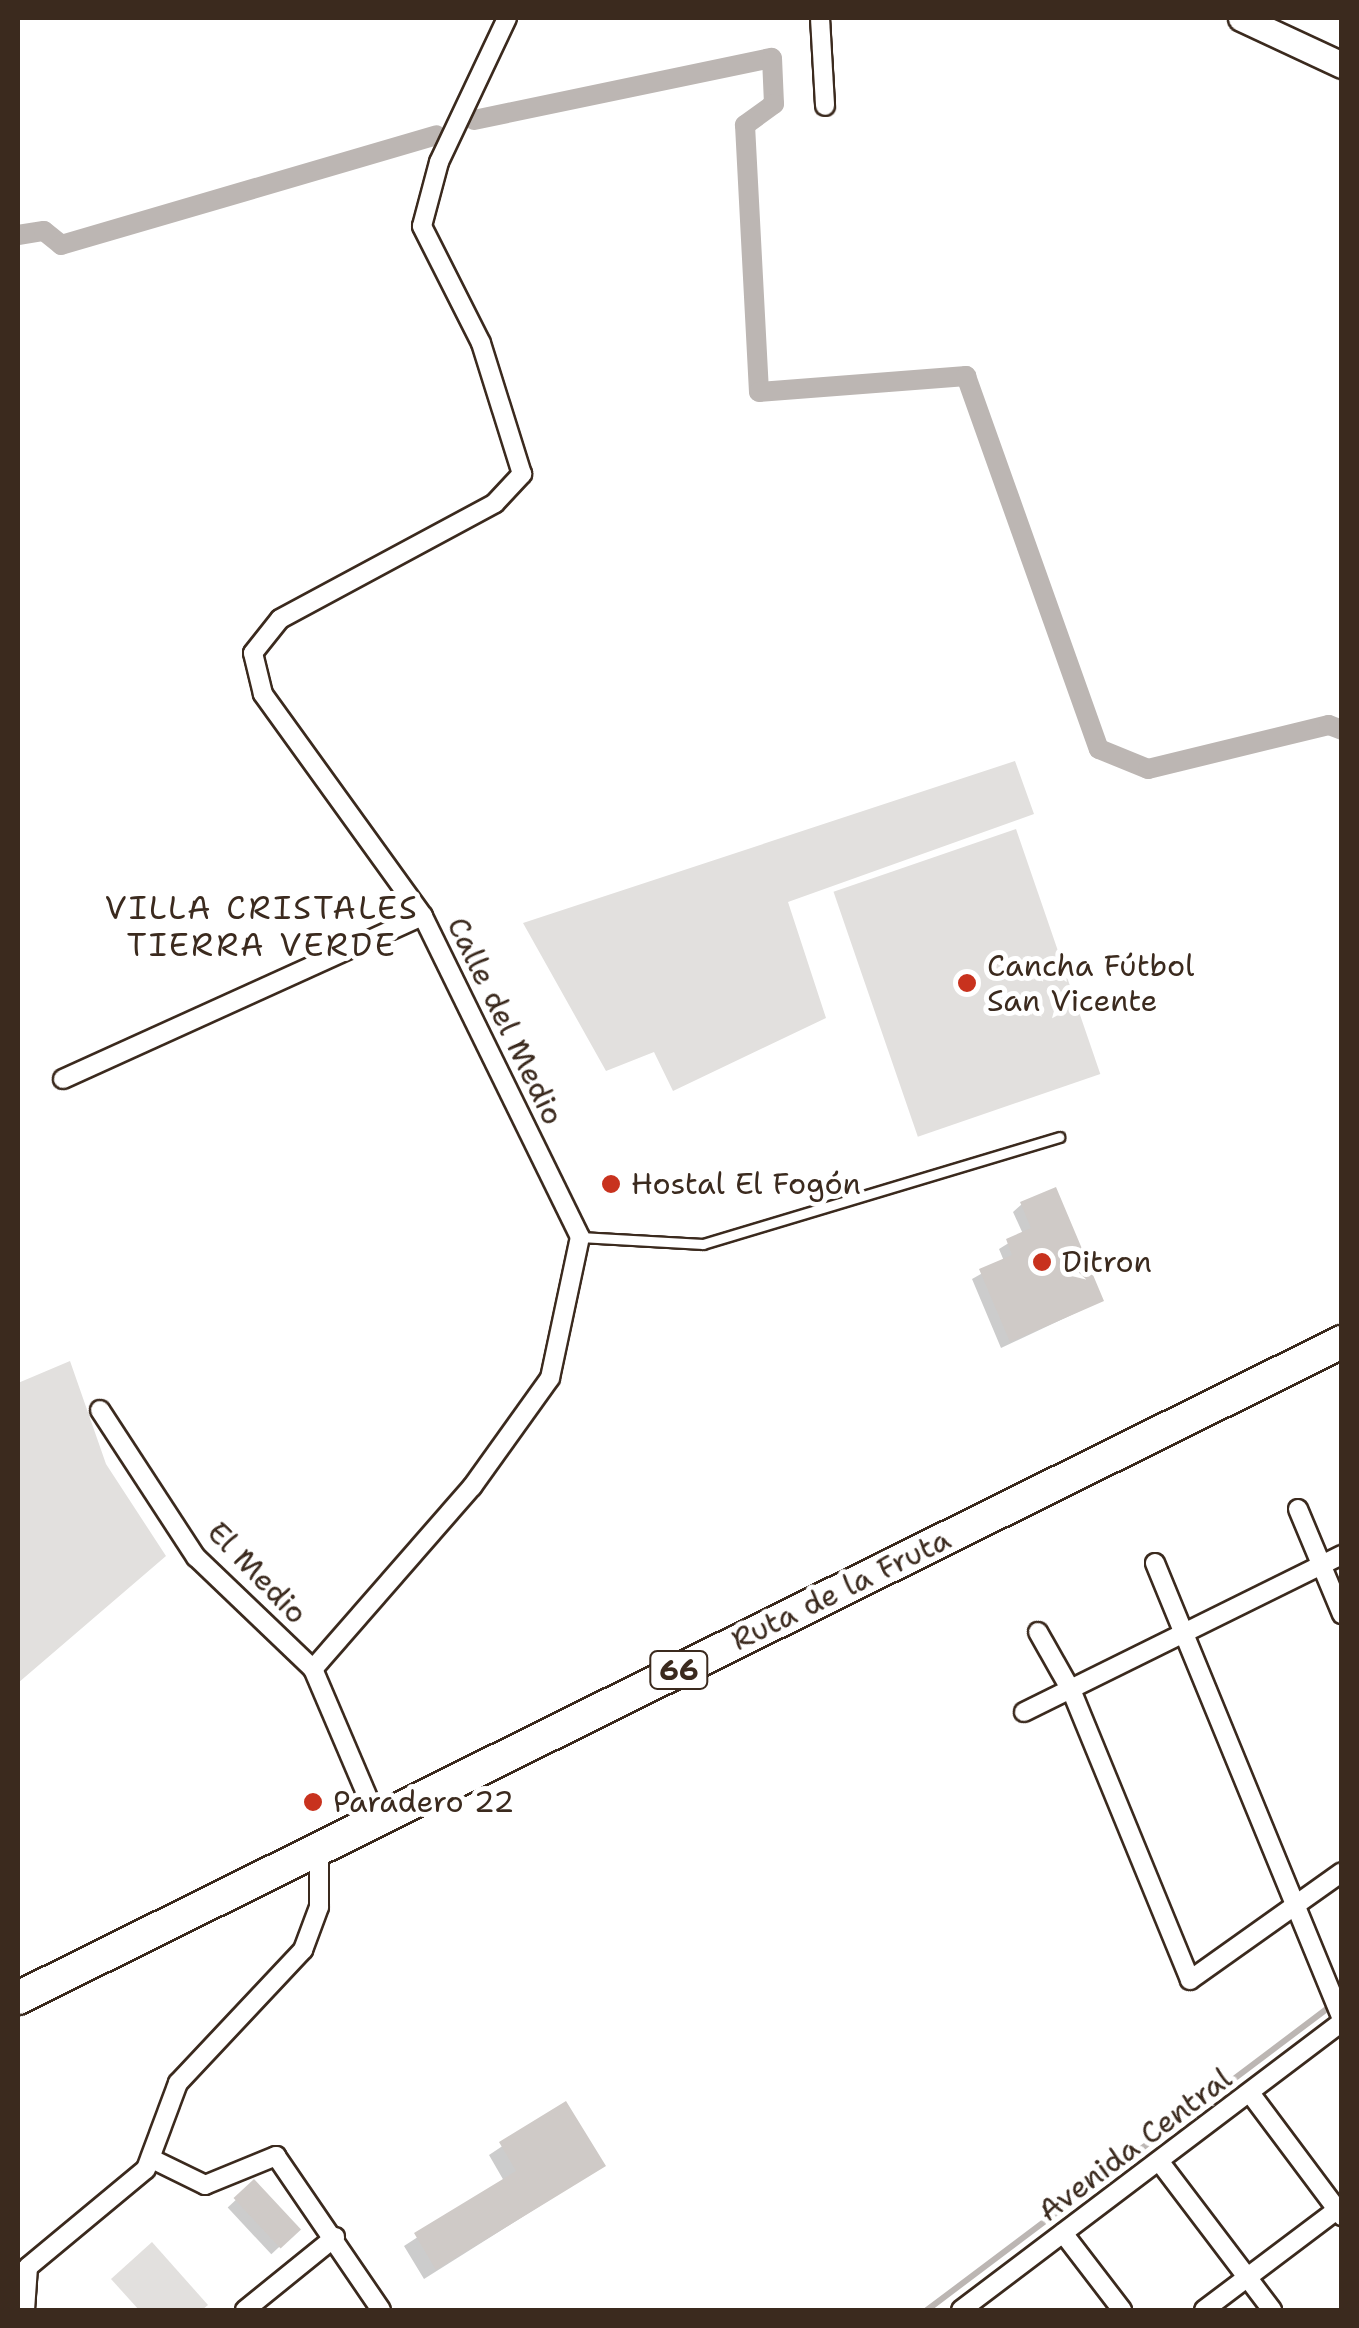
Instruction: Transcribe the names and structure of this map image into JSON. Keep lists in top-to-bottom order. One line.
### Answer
{"streets":{"highway":["Ruta de la Fruta","66"],"street":["Calle del Medio","El Medio","Avenida Central"]},"districts":["VILLA CRISTALES TIERRA VERDE"],"places":["Cancha Fútbol San Vicente","Hostal El Fogón","Ditron","Paradero 22"]}
